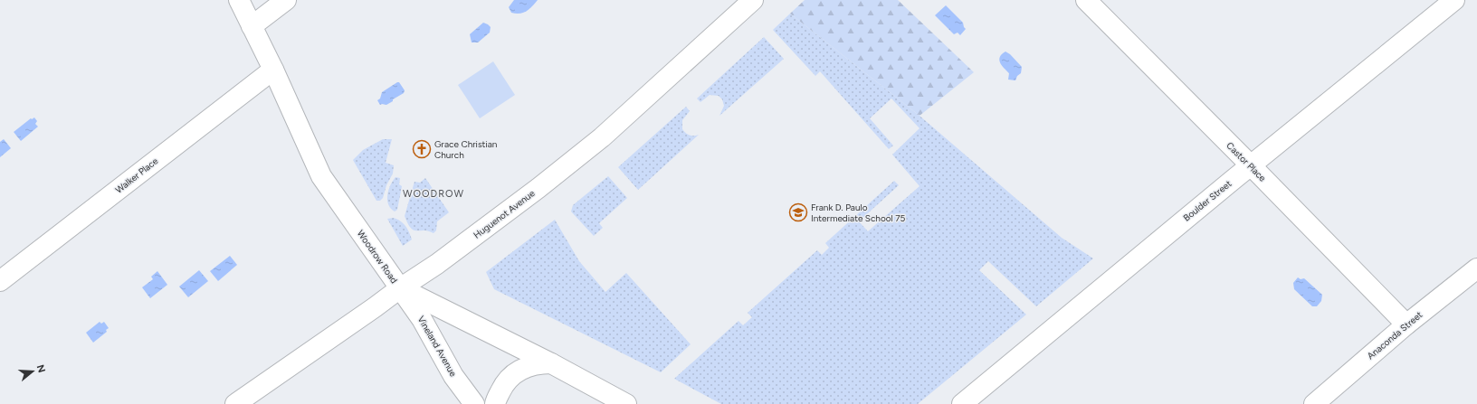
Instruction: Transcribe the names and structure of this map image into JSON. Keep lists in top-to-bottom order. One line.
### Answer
{"streets":{"street":["Castor Place","Walker Place","Boulder Street","Huguenot Avenue","Woodrow Road","Anaconda Street","Vineland Avenue"]},"crossings":[["Castor Place","Boulder Street"],["Castor Place","Anaconda Street"],["Walker Place","Woodrow Road"],["Huguenot Avenue","Woodrow Road"],["Huguenot Avenue","Vineland Avenue"],["Woodrow Road","Vineland Avenue"]],"districts":["WOODROW"],"places":{"church":["Grace Christian Church"],"school or university":["Frank D. Paulo Intermediate School 75"]},"north":"right"}
